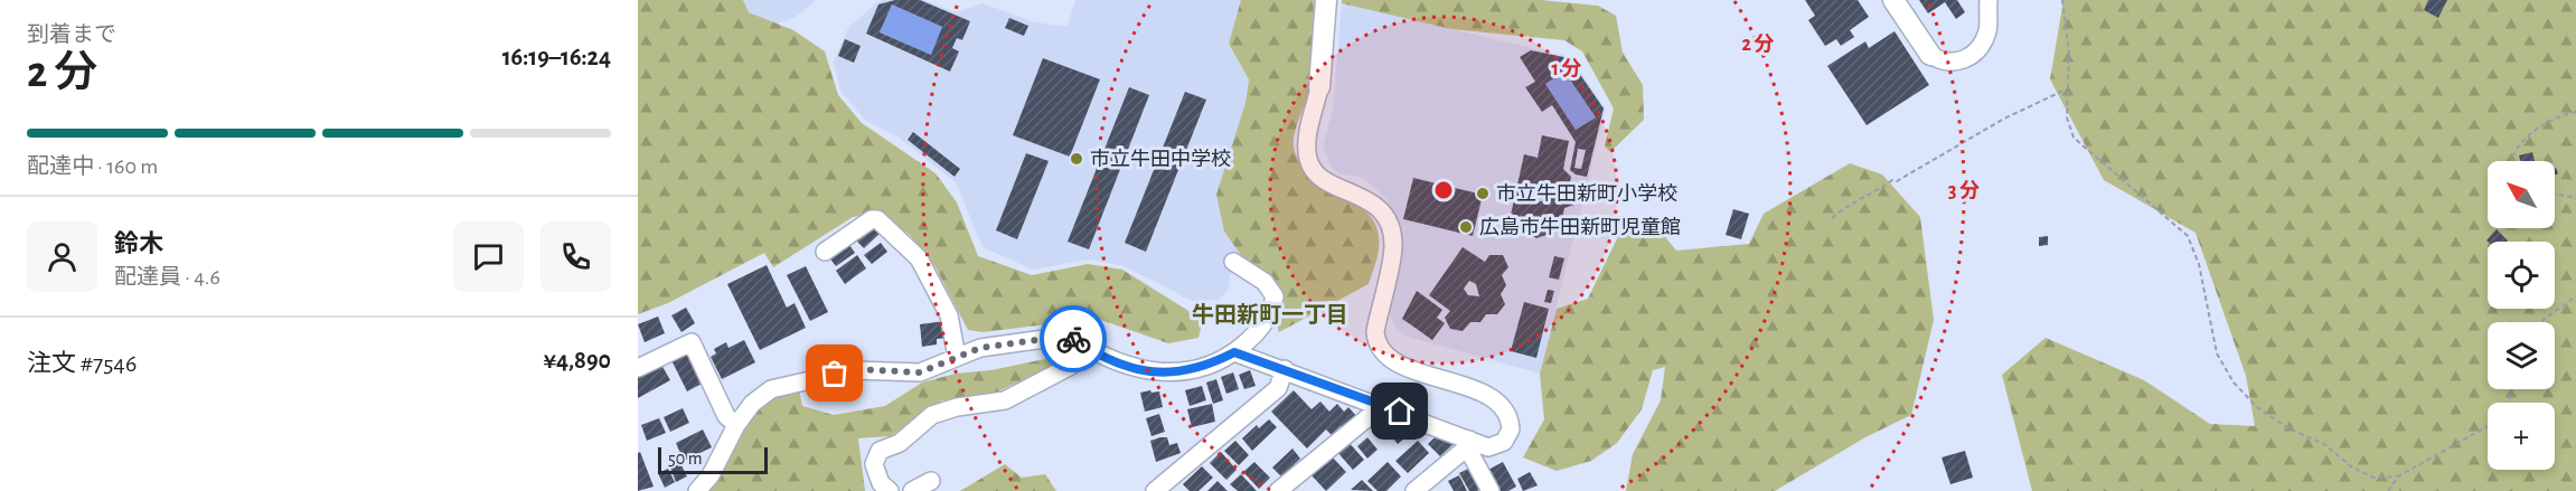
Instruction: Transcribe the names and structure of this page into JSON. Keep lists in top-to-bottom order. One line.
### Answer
{"districts":["牛田新町一丁目"],"places":["市立牛田中学校","市立牛田新町小学校","広島市牛田新町児童館"],"scale_bar":"50 m","north":"top left","page":{"heading":["2 分","到着まで","16:19–16:24"],"panel":["鈴木","配達員 · 4.6","注文 #7546","¥4,890"],"bar":"配達中 · 160 m","map_buttons":"+","scale":"50 m"},"rings":["2 分","1 分","3 分"]}
